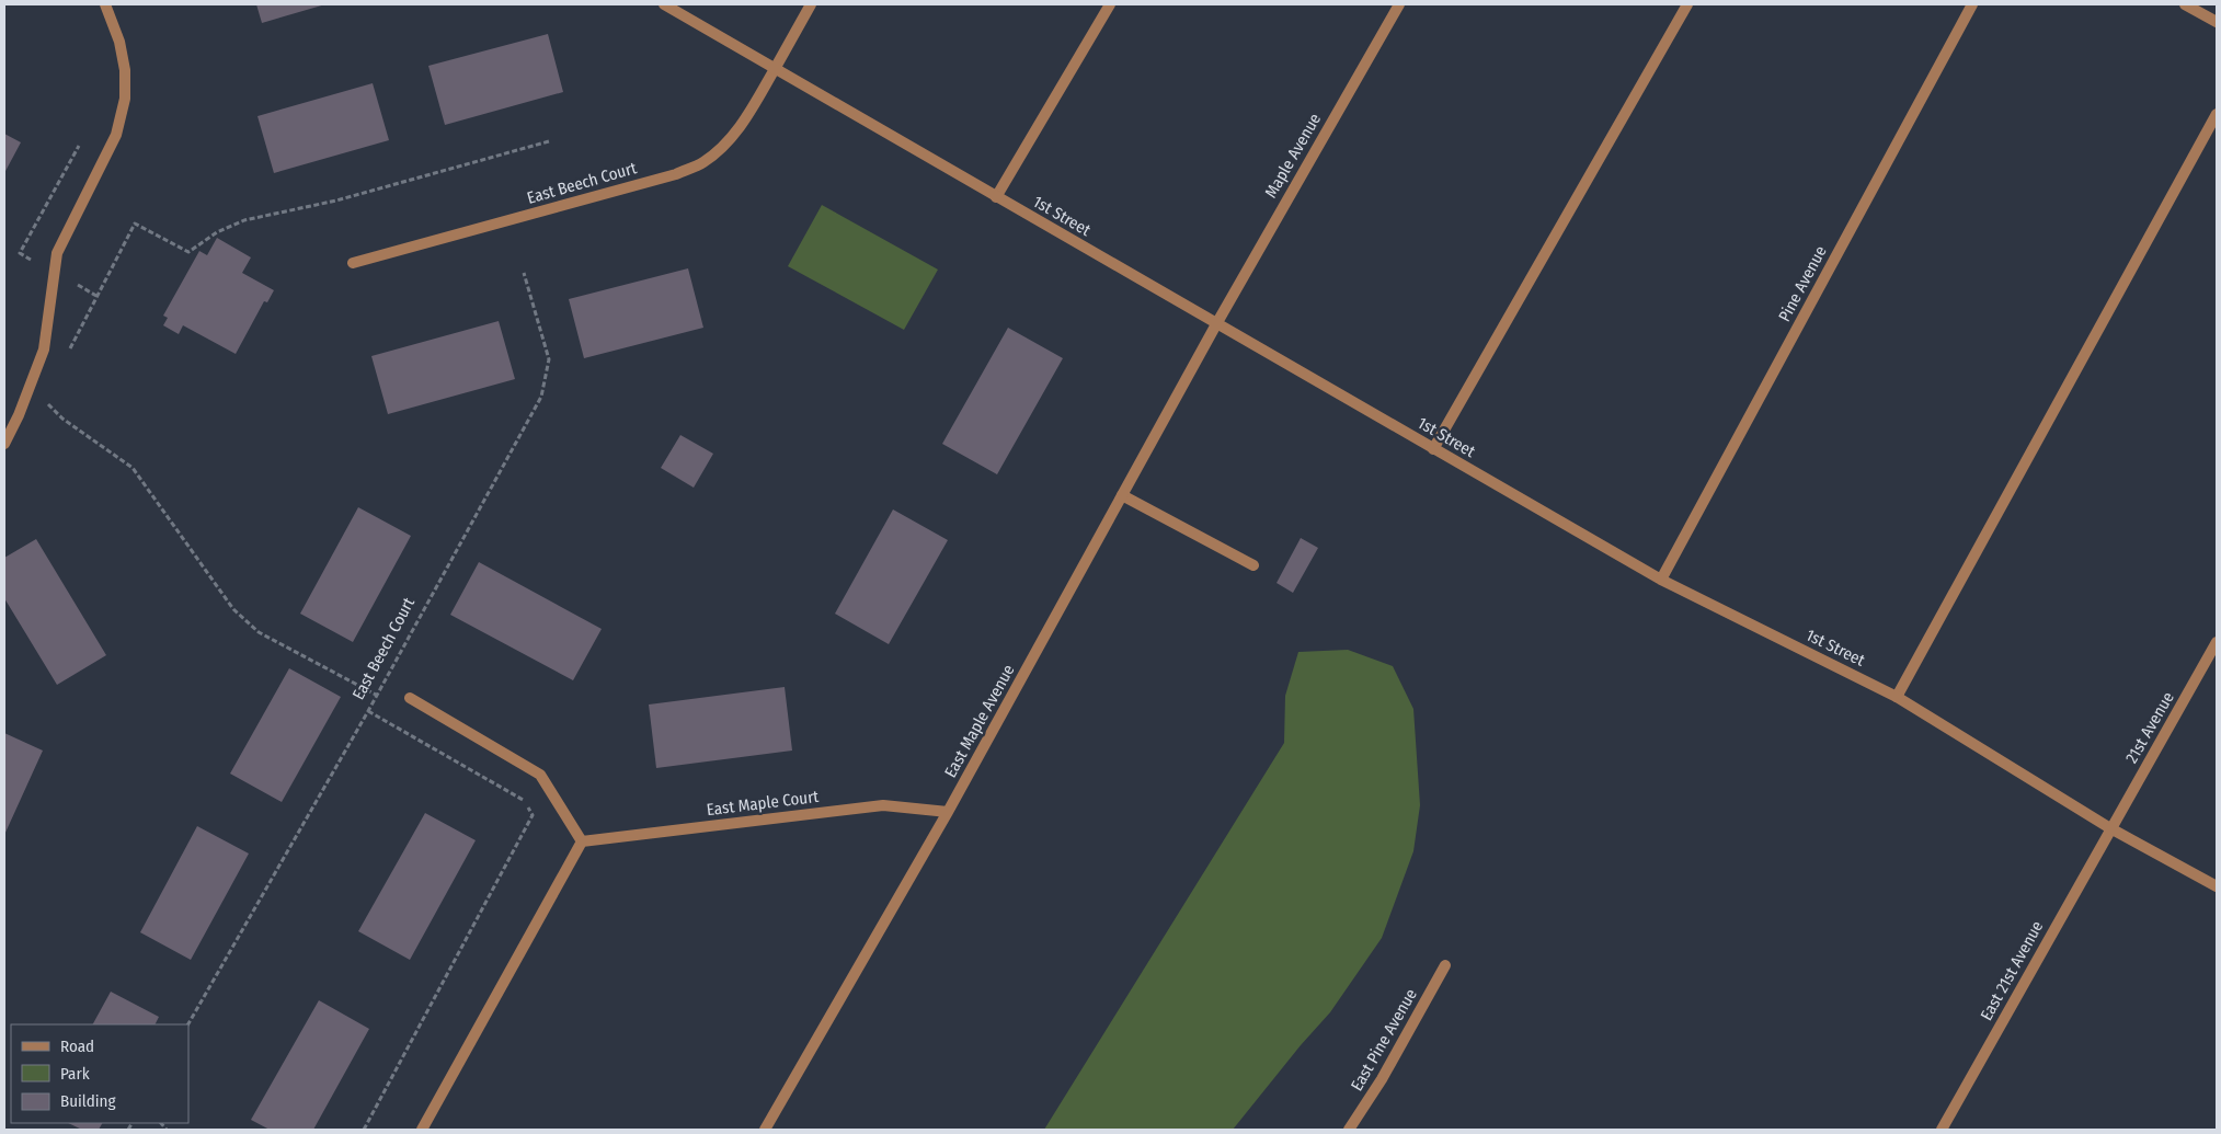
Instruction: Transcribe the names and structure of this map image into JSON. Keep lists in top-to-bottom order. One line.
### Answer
{"streets":{"street":["Maple Avenue","East Beech Court","1st Street","Pine Avenue","East Maple Avenue","21st Avenue","East Maple Court","East 21st Avenue","East Pine Avenue"]},"crossings":[["Maple Avenue","1st Street"],["Maple Avenue","East Maple Avenue"],["East Beech Court","1st Street"],["1st Street","Pine Avenue"],["1st Street","East Maple Avenue"],["1st Street","21st Avenue"],["1st Street","East 21st Avenue"],["East Maple Avenue","East Maple Court"],["21st Avenue","East 21st Avenue"]],"legend":["Road","Park","Building"]}
